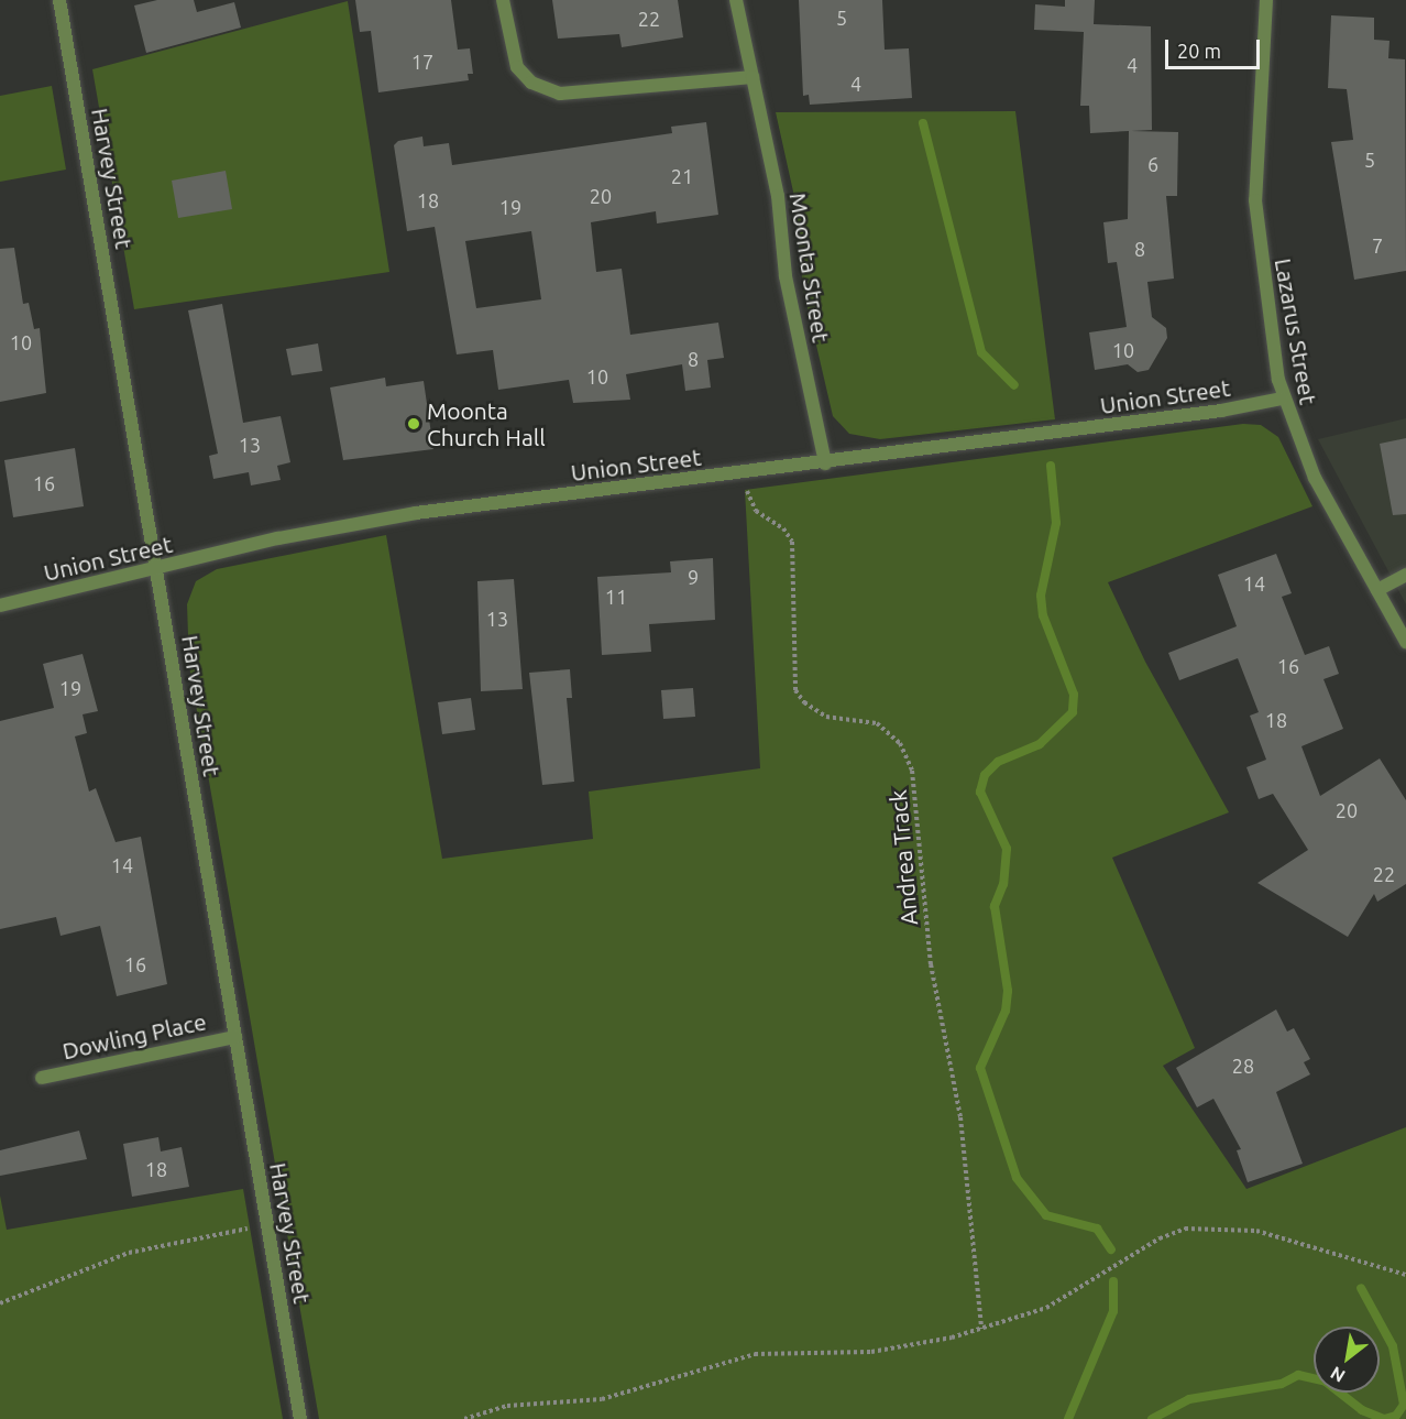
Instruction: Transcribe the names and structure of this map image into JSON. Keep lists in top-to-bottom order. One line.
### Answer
{"streets":{"street":["Harvey Street","Moonta Street","Lazarus Street","Union Street","Dowling Place"],"path":["Andrea Track"]},"crossings":[["Harvey Street","Union Street"],["Harvey Street","Dowling Place"],["Moonta Street","Union Street"],["Lazarus Street","Union Street"],["Union Street","Andrea Track"]],"places":["Moonta Church Hall"],"house_numbers":["5","22","17","4","4","5","6","21","20","18","19","7","8","10","10","8","10","13","16","9","14","11","13","16","19","18","20","14","22","16","28","18"],"scale_bar":"20 m","north":"bottom left"}
